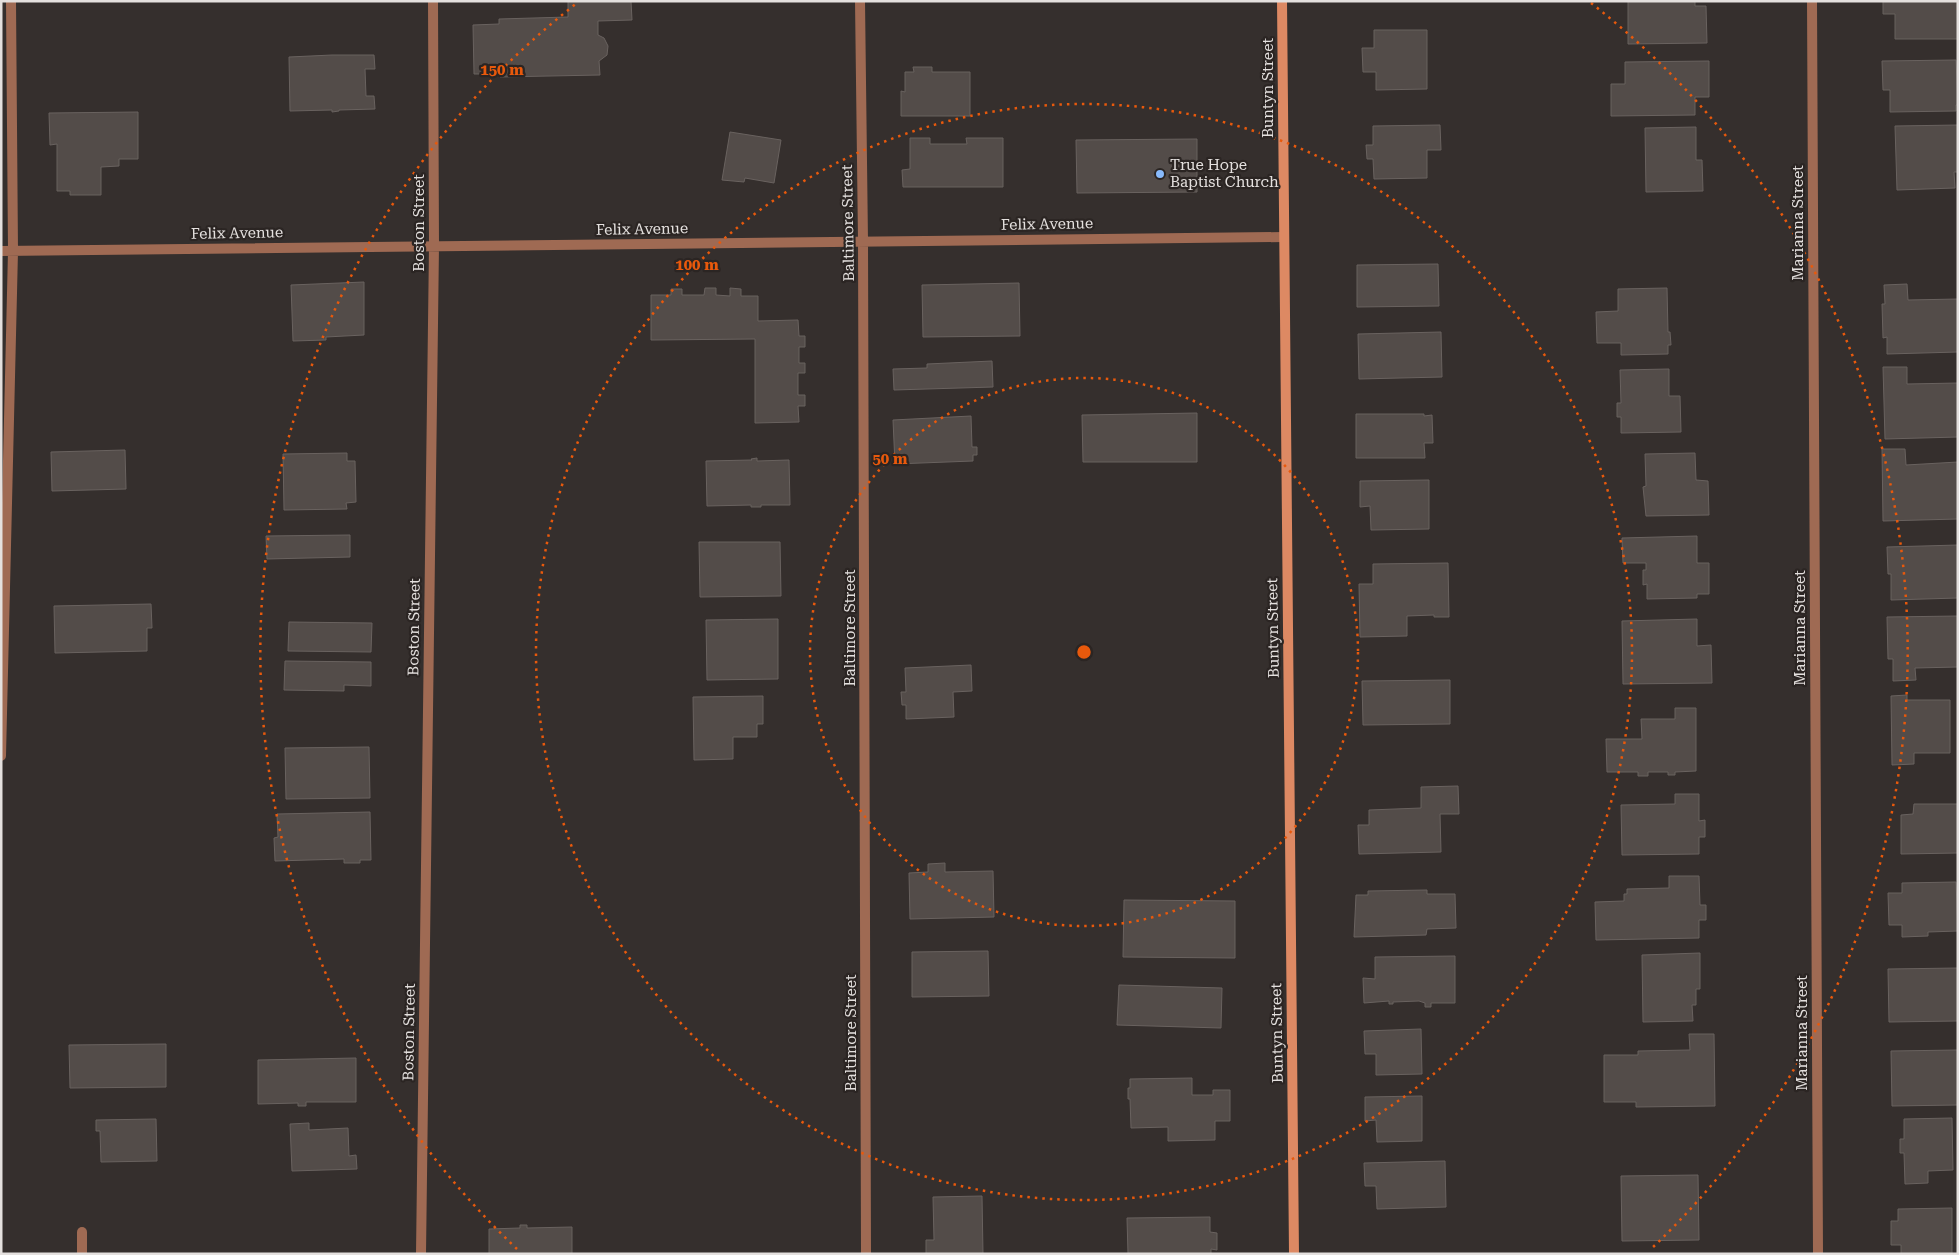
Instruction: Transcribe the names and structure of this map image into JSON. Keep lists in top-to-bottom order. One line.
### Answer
{"streets":{"street":["Buntyn Street","Boston Street","Baltimore Street","Marianna Street","Felix Avenue"]},"crossings":[["Buntyn Street","Felix Avenue"],["Boston Street","Felix Avenue"],["Baltimore Street","Felix Avenue"]],"places":["True Hope Baptist Church"],"rings":["150 m","100 m","50 m"]}
